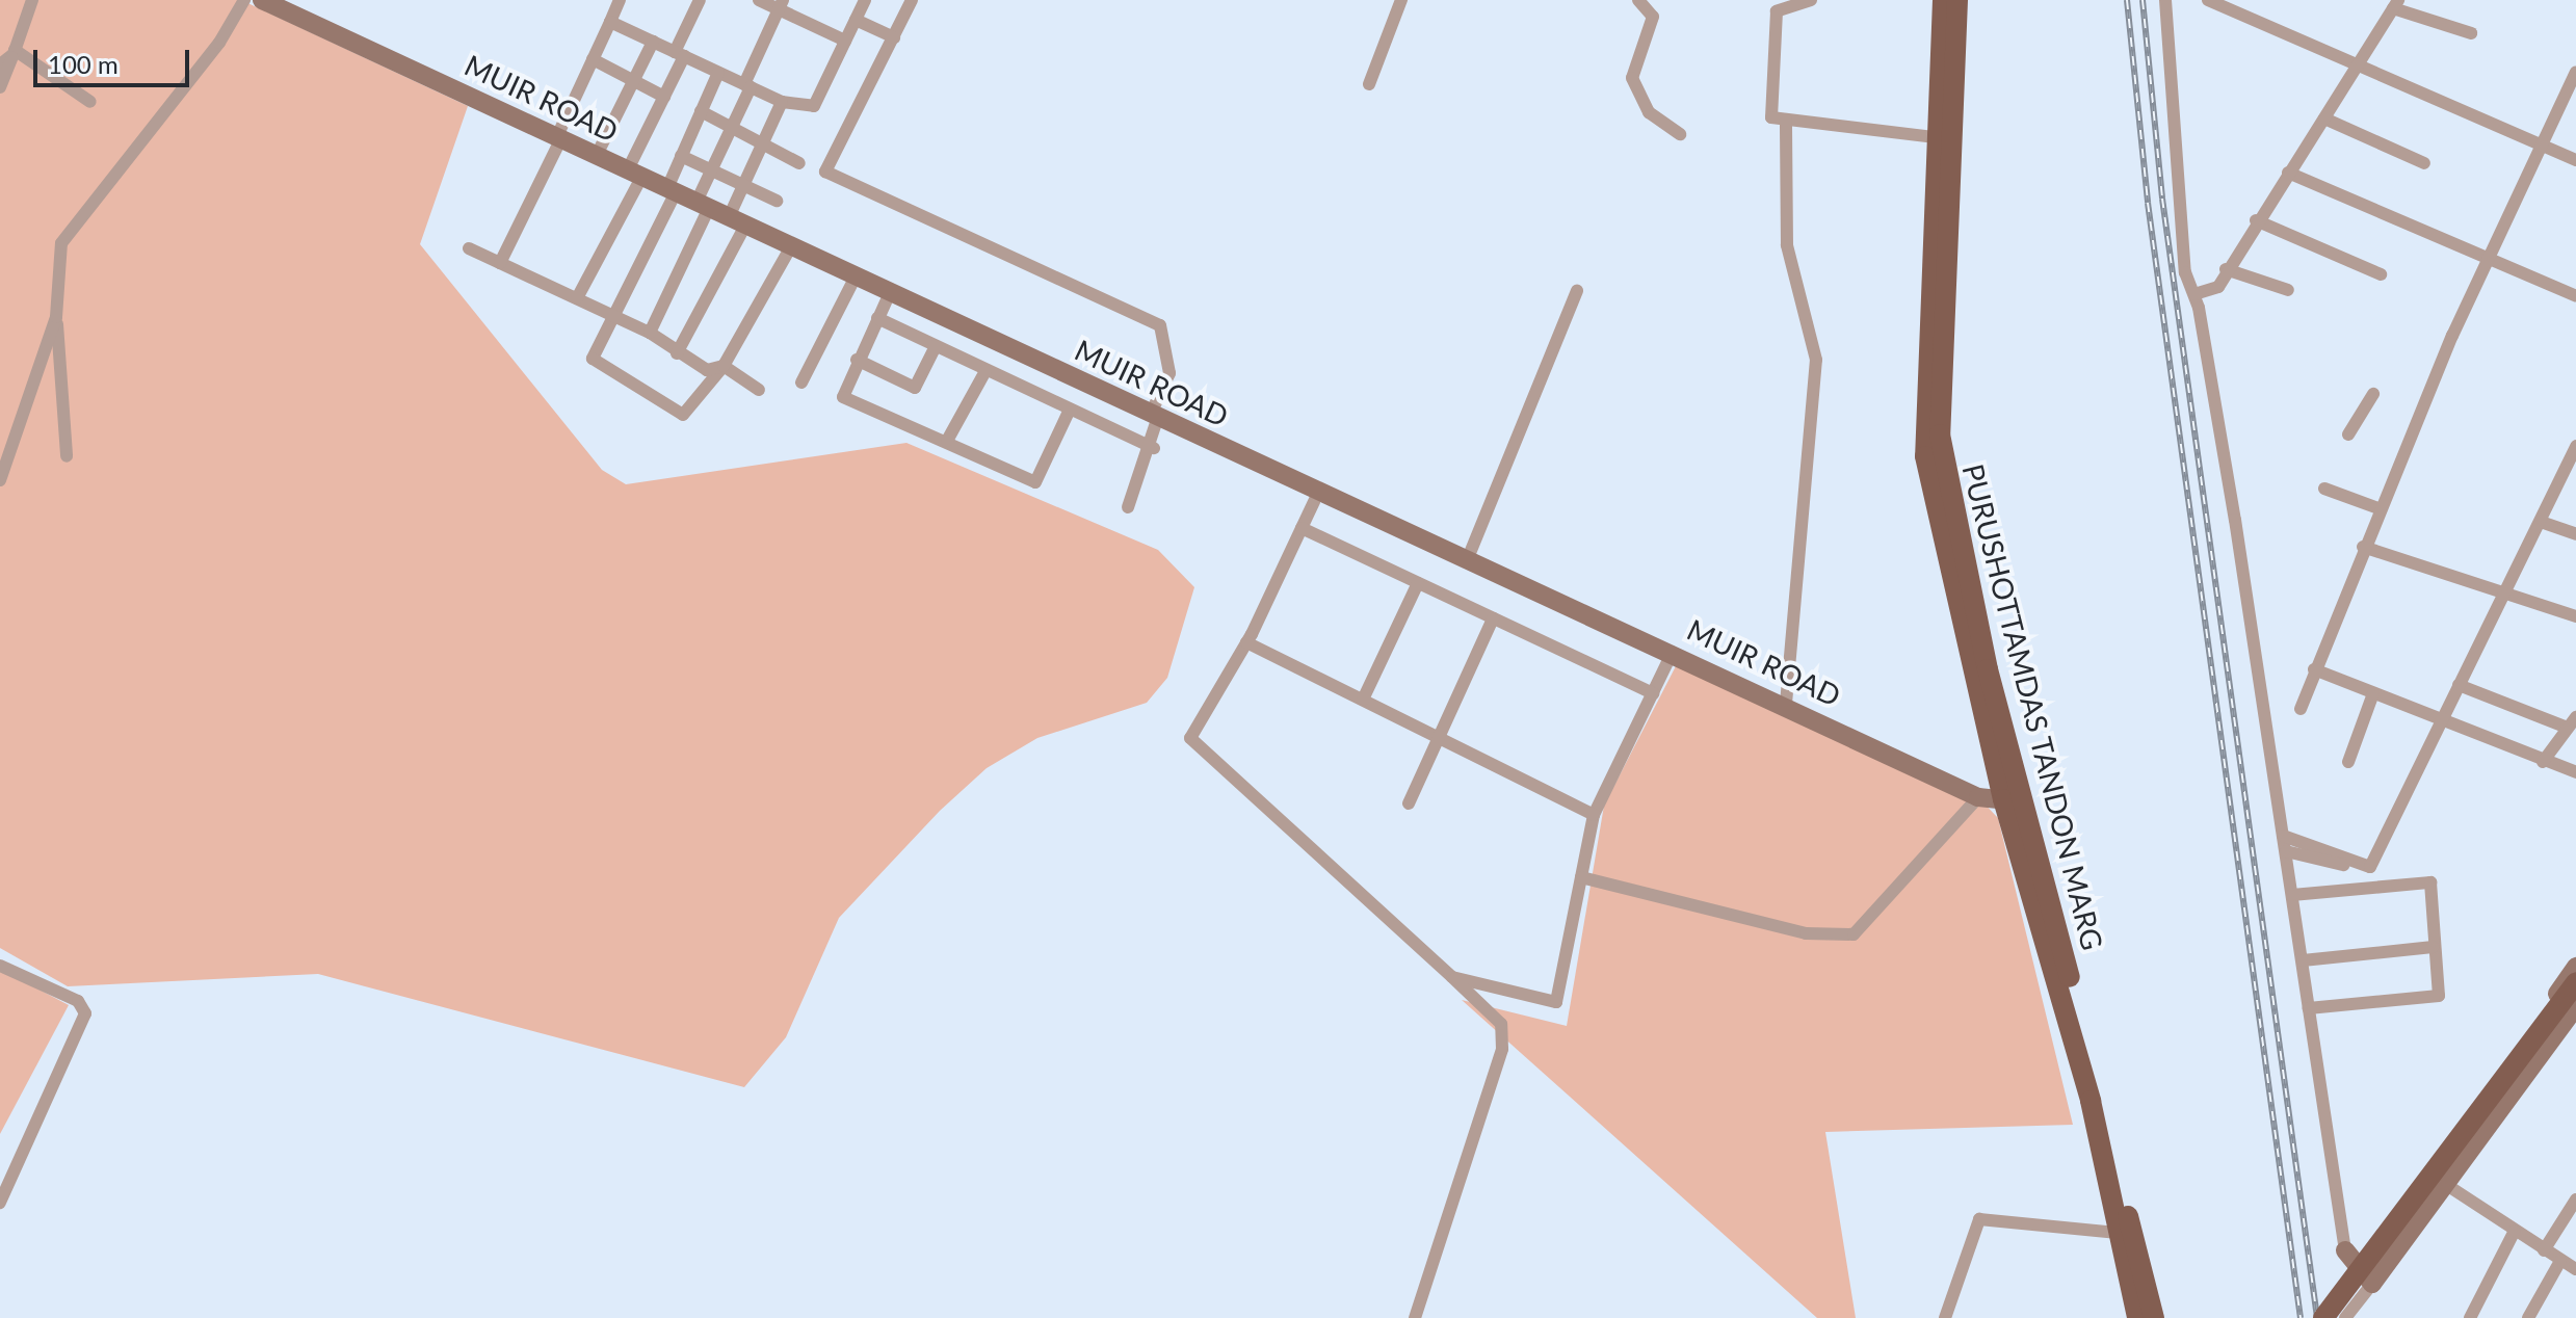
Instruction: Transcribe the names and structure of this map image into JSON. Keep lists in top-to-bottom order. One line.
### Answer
{"streets":{"main road":["MUIR ROAD","PURUSHOTTAMDAS TANDON MARG"]},"crossings":[["MUIR ROAD","PURUSHOTTAMDAS TANDON MARG"]],"scale_bar":"100 m"}
